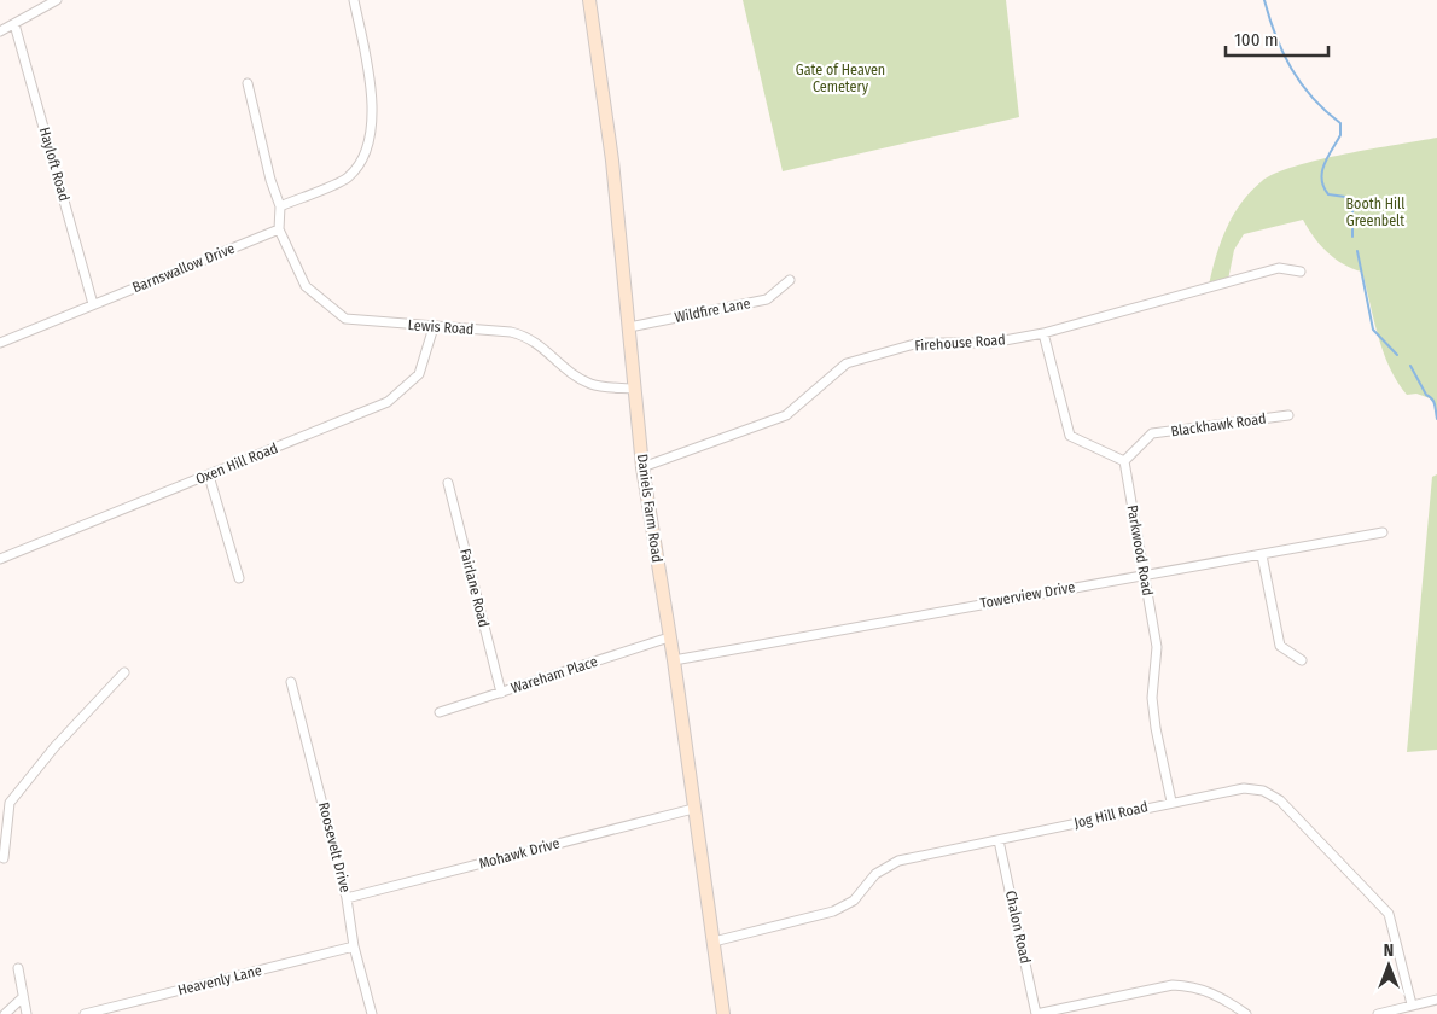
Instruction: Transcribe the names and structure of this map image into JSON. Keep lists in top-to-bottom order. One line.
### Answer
{"streets":{"main road":["Daniels Farm Road"],"street":["Hayloft Road","Barnswallow Drive","Wildfire Lane","Lewis Road","Firehouse Road","Blackhawk Road","Oxen Hill Road","Parkwood Road","Fairlane Road","Towerview Drive","Wareham Place","Jog Hill Road","Roosevelt Drive","Mohawk Drive","Chalon Road","Heavenly Lane"]},"crossings":[["Hayloft Road","Barnswallow Drive"],["Barnswallow Drive","Lewis Road"],["Wildfire Lane","Daniels Farm Road"],["Lewis Road","Oxen Hill Road"],["Lewis Road","Daniels Farm Road"],["Firehouse Road","Daniels Farm Road"],["Blackhawk Road","Parkwood Road"],["Daniels Farm Road","Towerview Drive"],["Daniels Farm Road","Wareham Place"],["Daniels Farm Road","Jog Hill Road"],["Daniels Farm Road","Mohawk Drive"],["Parkwood Road","Towerview Drive"],["Parkwood Road","Jog Hill Road"],["Fairlane Road","Wareham Place"],["Jog Hill Road","Chalon Road"],["Roosevelt Drive","Mohawk Drive"],["Roosevelt Drive","Heavenly Lane"]],"parks":["Gate of Heaven Cemetery","Booth Hill Greenbelt"],"scale_bar":"100 m","north":"top"}
